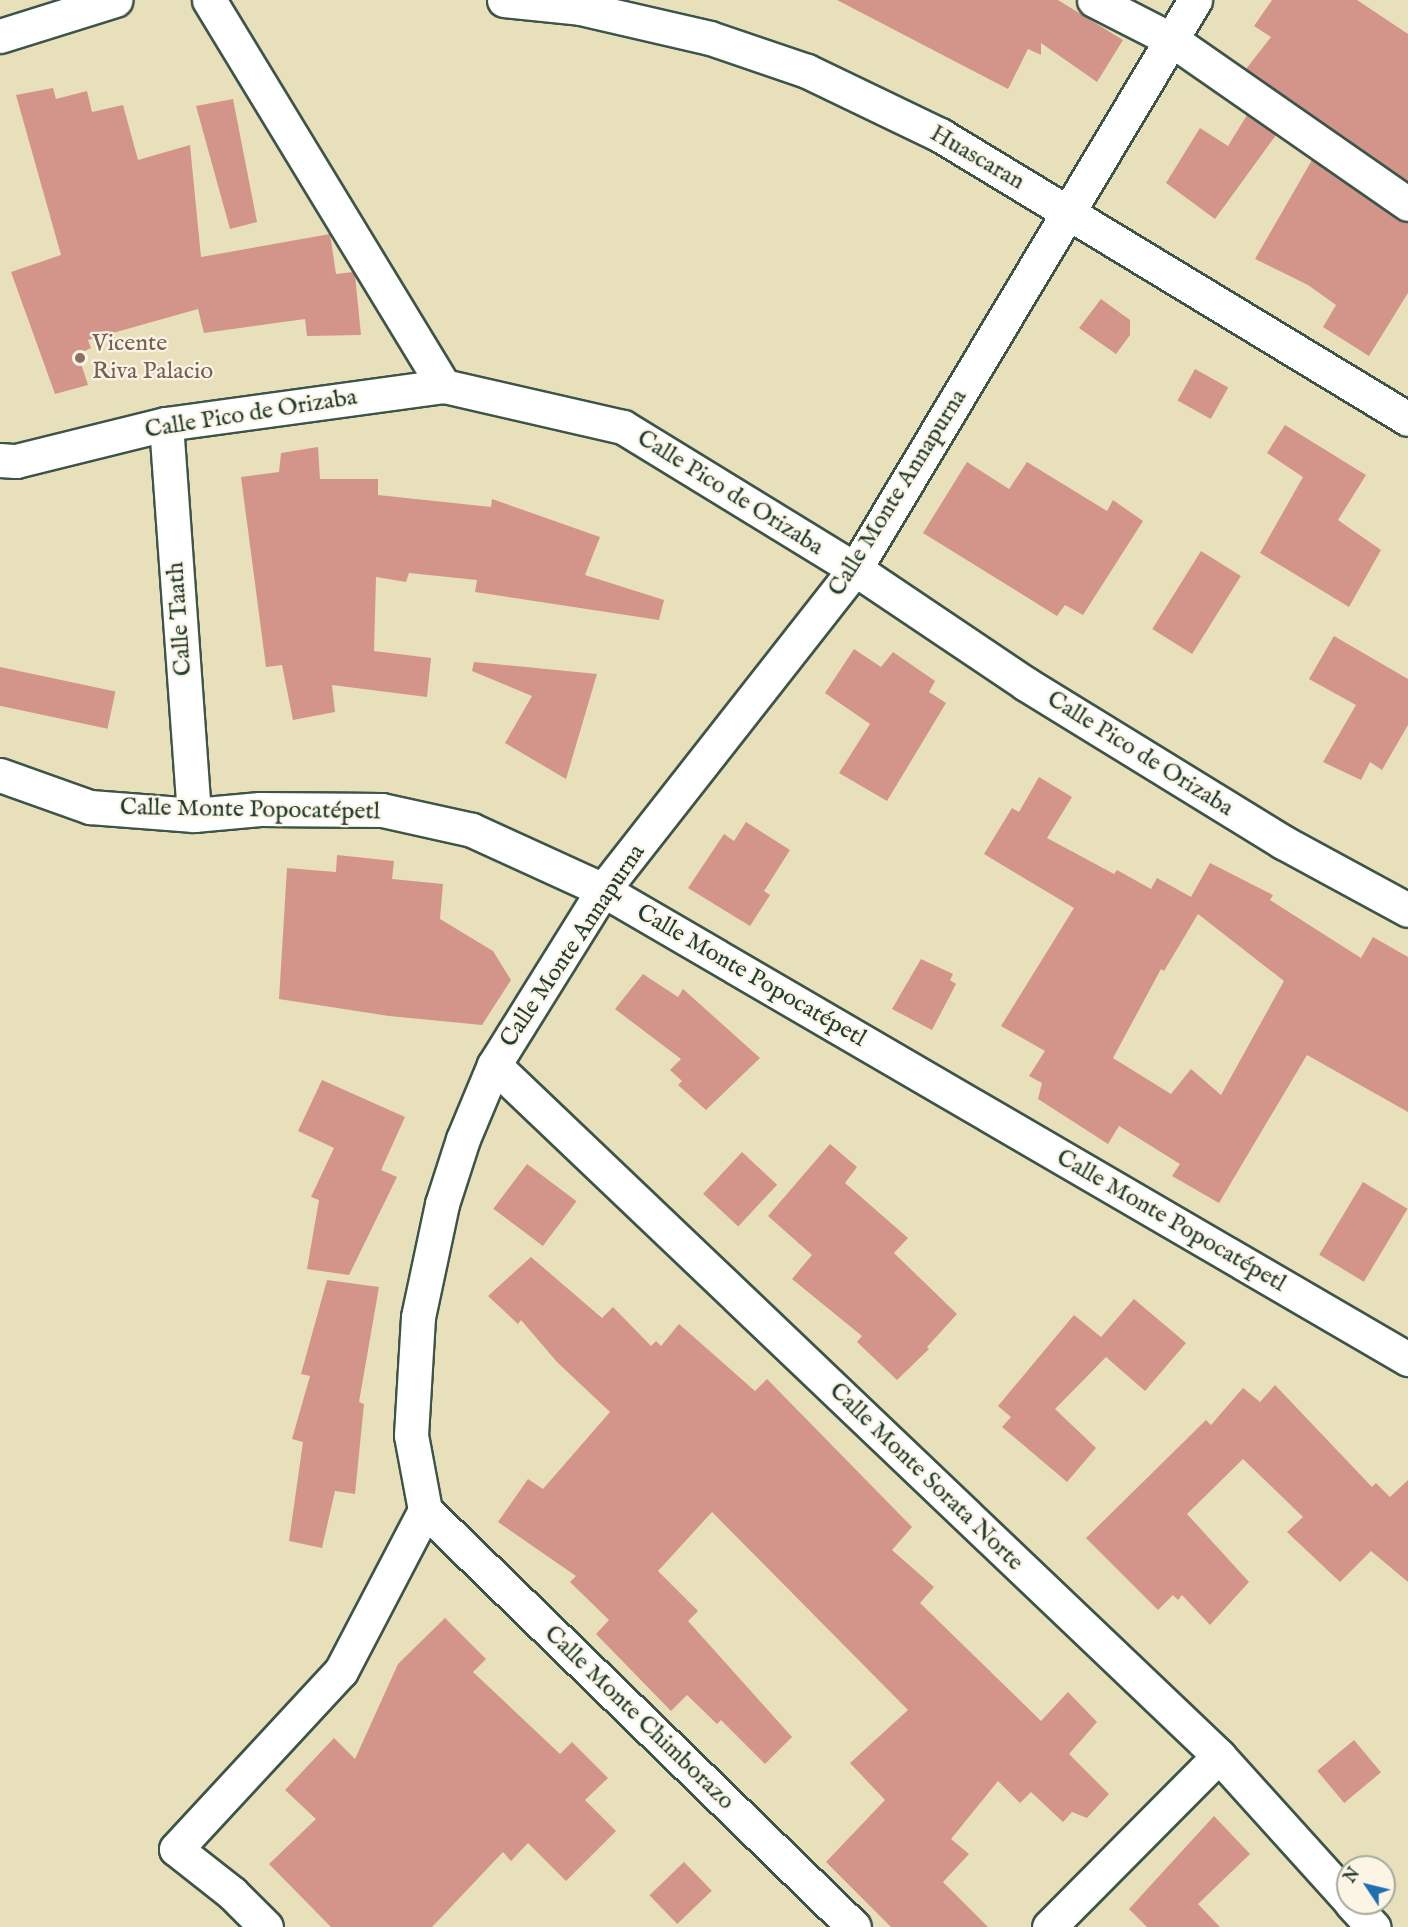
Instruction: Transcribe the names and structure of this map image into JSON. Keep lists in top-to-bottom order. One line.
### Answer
{"streets":{"street":["Huascaran","Calle Pico de Orizaba","Calle Monte Annapurna","Calle Taath","Calle Monte Popocatépetl","Calle Monte Sorata Norte","Calle Monte Chimborazo"]},"crossings":[["Huascaran","Calle Monte Annapurna"],["Calle Pico de Orizaba","Calle Monte Annapurna"],["Calle Pico de Orizaba","Calle Taath"],["Calle Monte Annapurna","Calle Monte Popocatépetl"],["Calle Monte Annapurna","Calle Monte Sorata Norte"],["Calle Monte Annapurna","Calle Monte Chimborazo"],["Calle Taath","Calle Monte Popocatépetl"]],"places":["Vicente Riva Palacio"],"north":"top left"}
